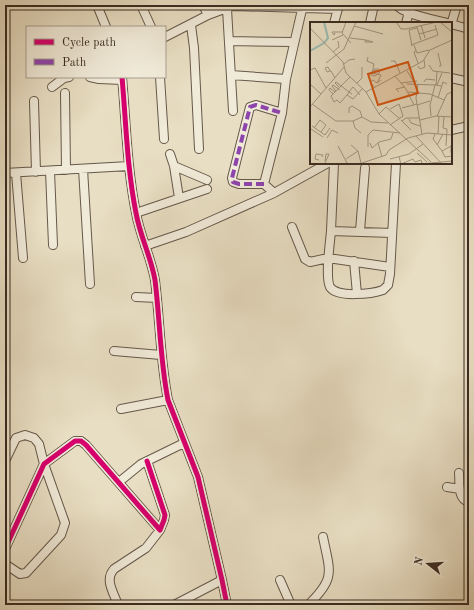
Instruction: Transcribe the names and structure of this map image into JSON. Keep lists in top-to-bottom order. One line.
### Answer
{"legend":["Cycle path","Path"],"north":"left"}
